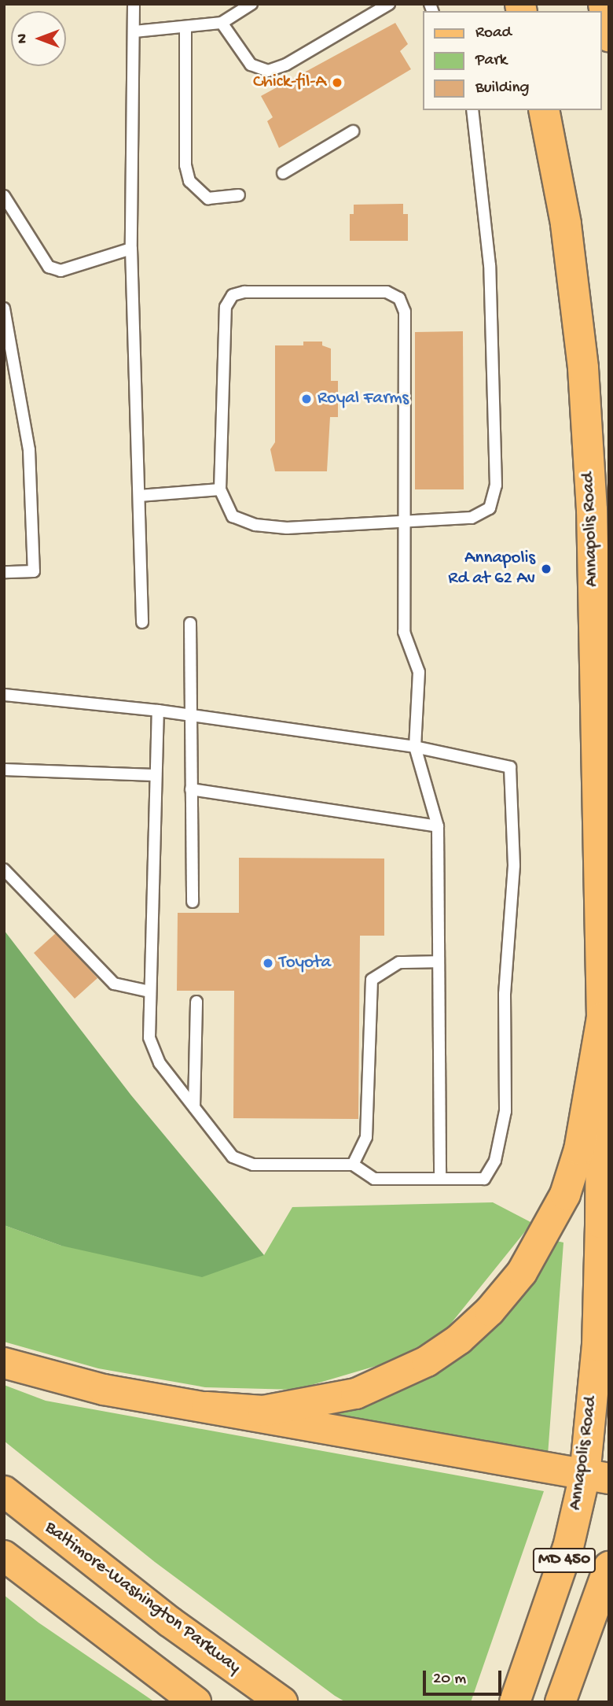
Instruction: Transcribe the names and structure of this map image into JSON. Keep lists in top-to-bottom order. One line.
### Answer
{"streets":{"main road":["Annapolis Road","MD 450","Baltimore-Washington Parkway"]},"places":["Chick-fil-A","Royal Farms","Annapolis Rd at 62 Av","Toyota"],"legend":["Road","Park","Building"],"scale_bar":"20 m","north":"left"}
